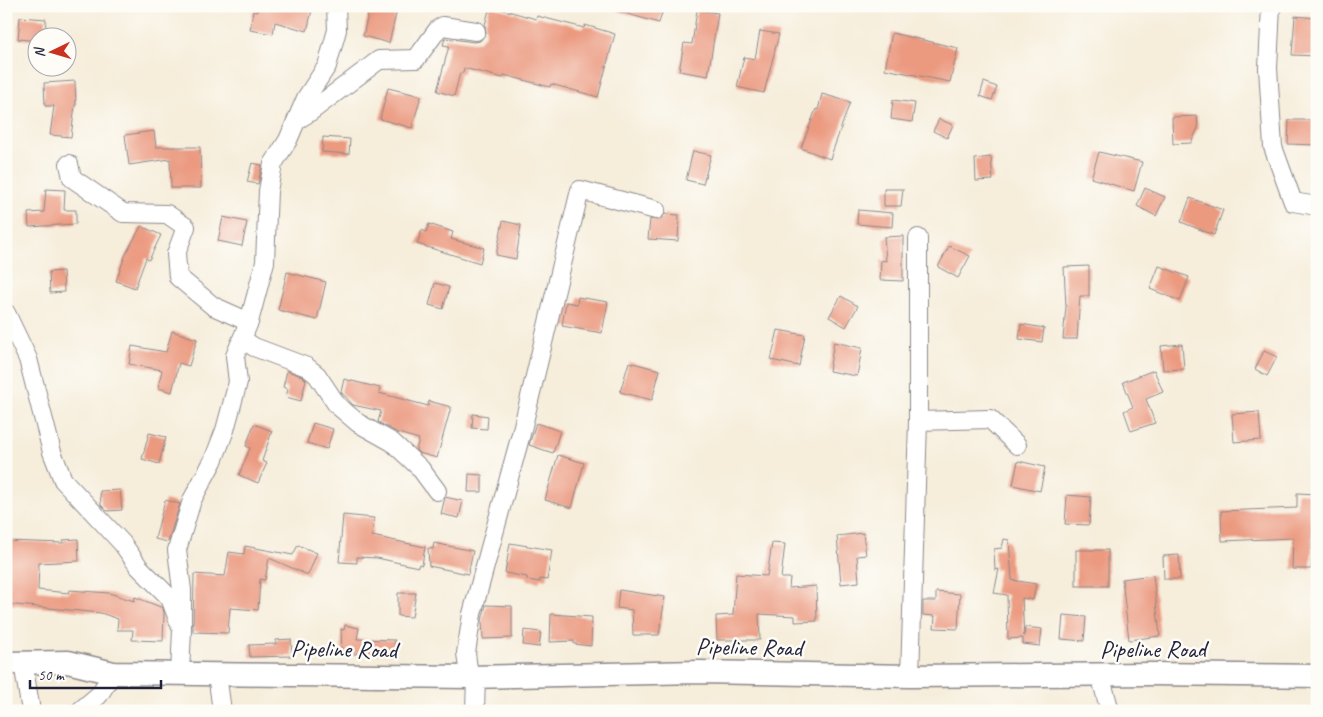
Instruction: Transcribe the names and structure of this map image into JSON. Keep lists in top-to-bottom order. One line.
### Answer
{"streets":{"street":["Pipeline Road"]},"scale_bar":"50 m","north":"left"}
